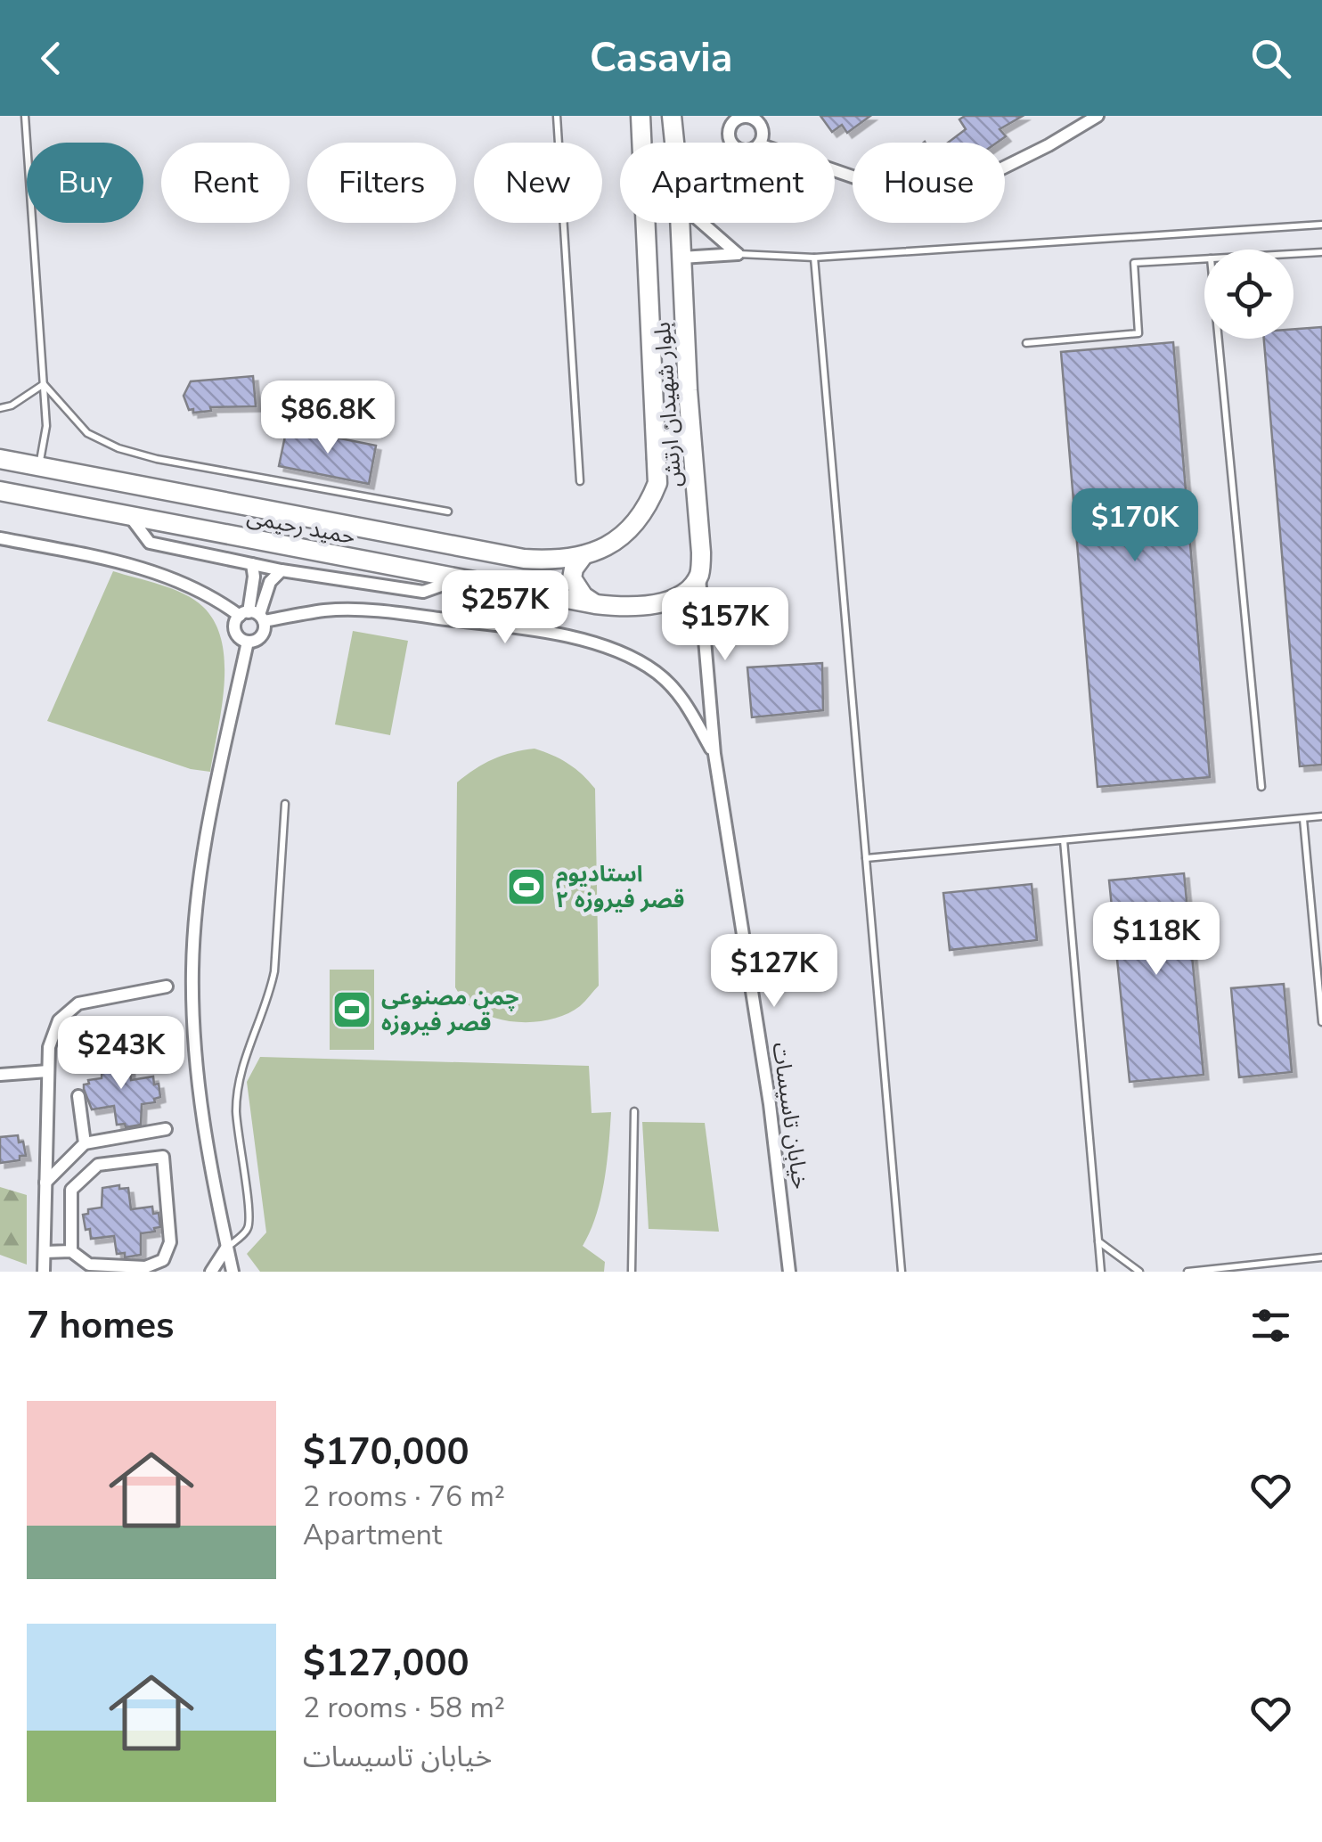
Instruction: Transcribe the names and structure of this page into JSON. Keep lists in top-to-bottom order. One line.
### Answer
{"streets":{"main road":["بلوار شهیدان ارتش","حمید رحیمی"],"street":["خیابان تاسیسات"]},"crossings":[["بلوار شهیدان ارتش","حمید رحیمی"],["بلوار شهیدان ارتش","خیابان تاسیسات"]],"places":{"sports":["استادیوم قصر فیروزه ۲","چمن مصنوعی قصر فیروزه"]},"page":{"header":"Casavia","chip":["Buy","Rent","Filters","New","Apartment","House"],"price":["$86.8K","$170K","$257K","$157K","$118K","$127K","$243K"],"heading":"7 homes","list":[{"name":"$170,000","note":"2 rooms · 76 m² · Apartment"},{"name":"$127,000","note":"2 rooms · 58 m² · خیابان تاسیسات"}]}}
